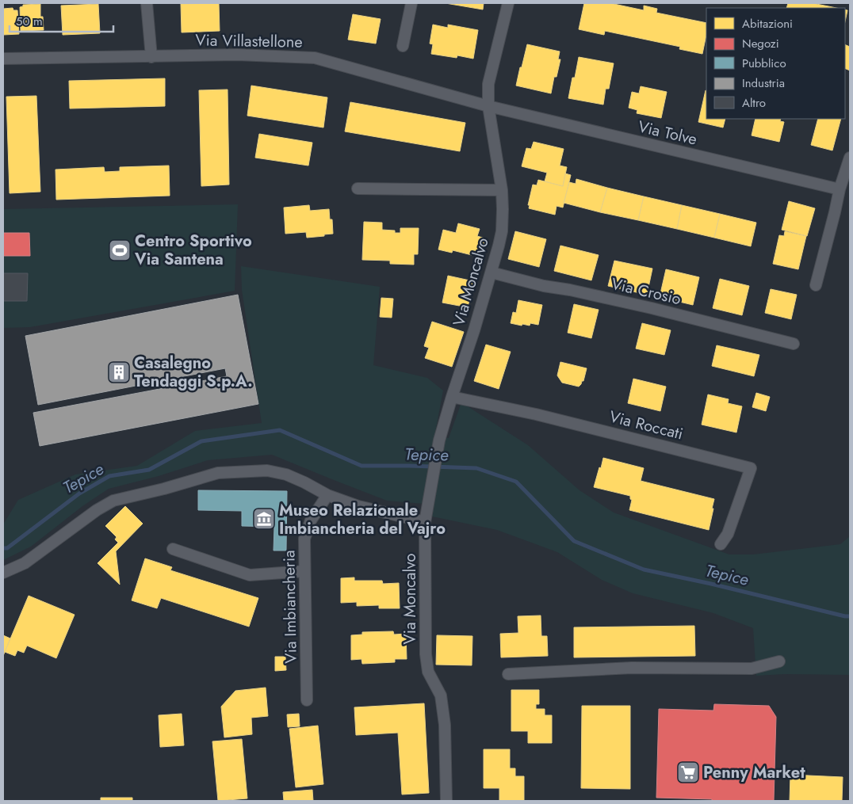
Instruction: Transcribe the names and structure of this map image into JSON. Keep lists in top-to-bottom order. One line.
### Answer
{"streets":{"street":["Via Villastellone","Via Tolve","Via Moncalvo","Via Crosio","Via Roccati","Via Imbiancheria"]},"crossings":[["Via Villastellone","Via Tolve"],["Via Villastellone","Via Moncalvo"],["Via Tolve","Via Moncalvo"],["Via Moncalvo","Via Crosio"],["Via Moncalvo","Via Roccati"]],"water":["Tepice"],"places":{"sports":["Centro Sportivo Via Santena"],"building":["Casalegno Tendaggi S.p.A."],"museum":["Museo Relazionale Imbiancheria del Vajro"],"supermarket":["Penny Market"]},"legend":["Abitazioni","Negozi","Pubblico","Industria","Altro"],"scale_bar":"50 m"}
